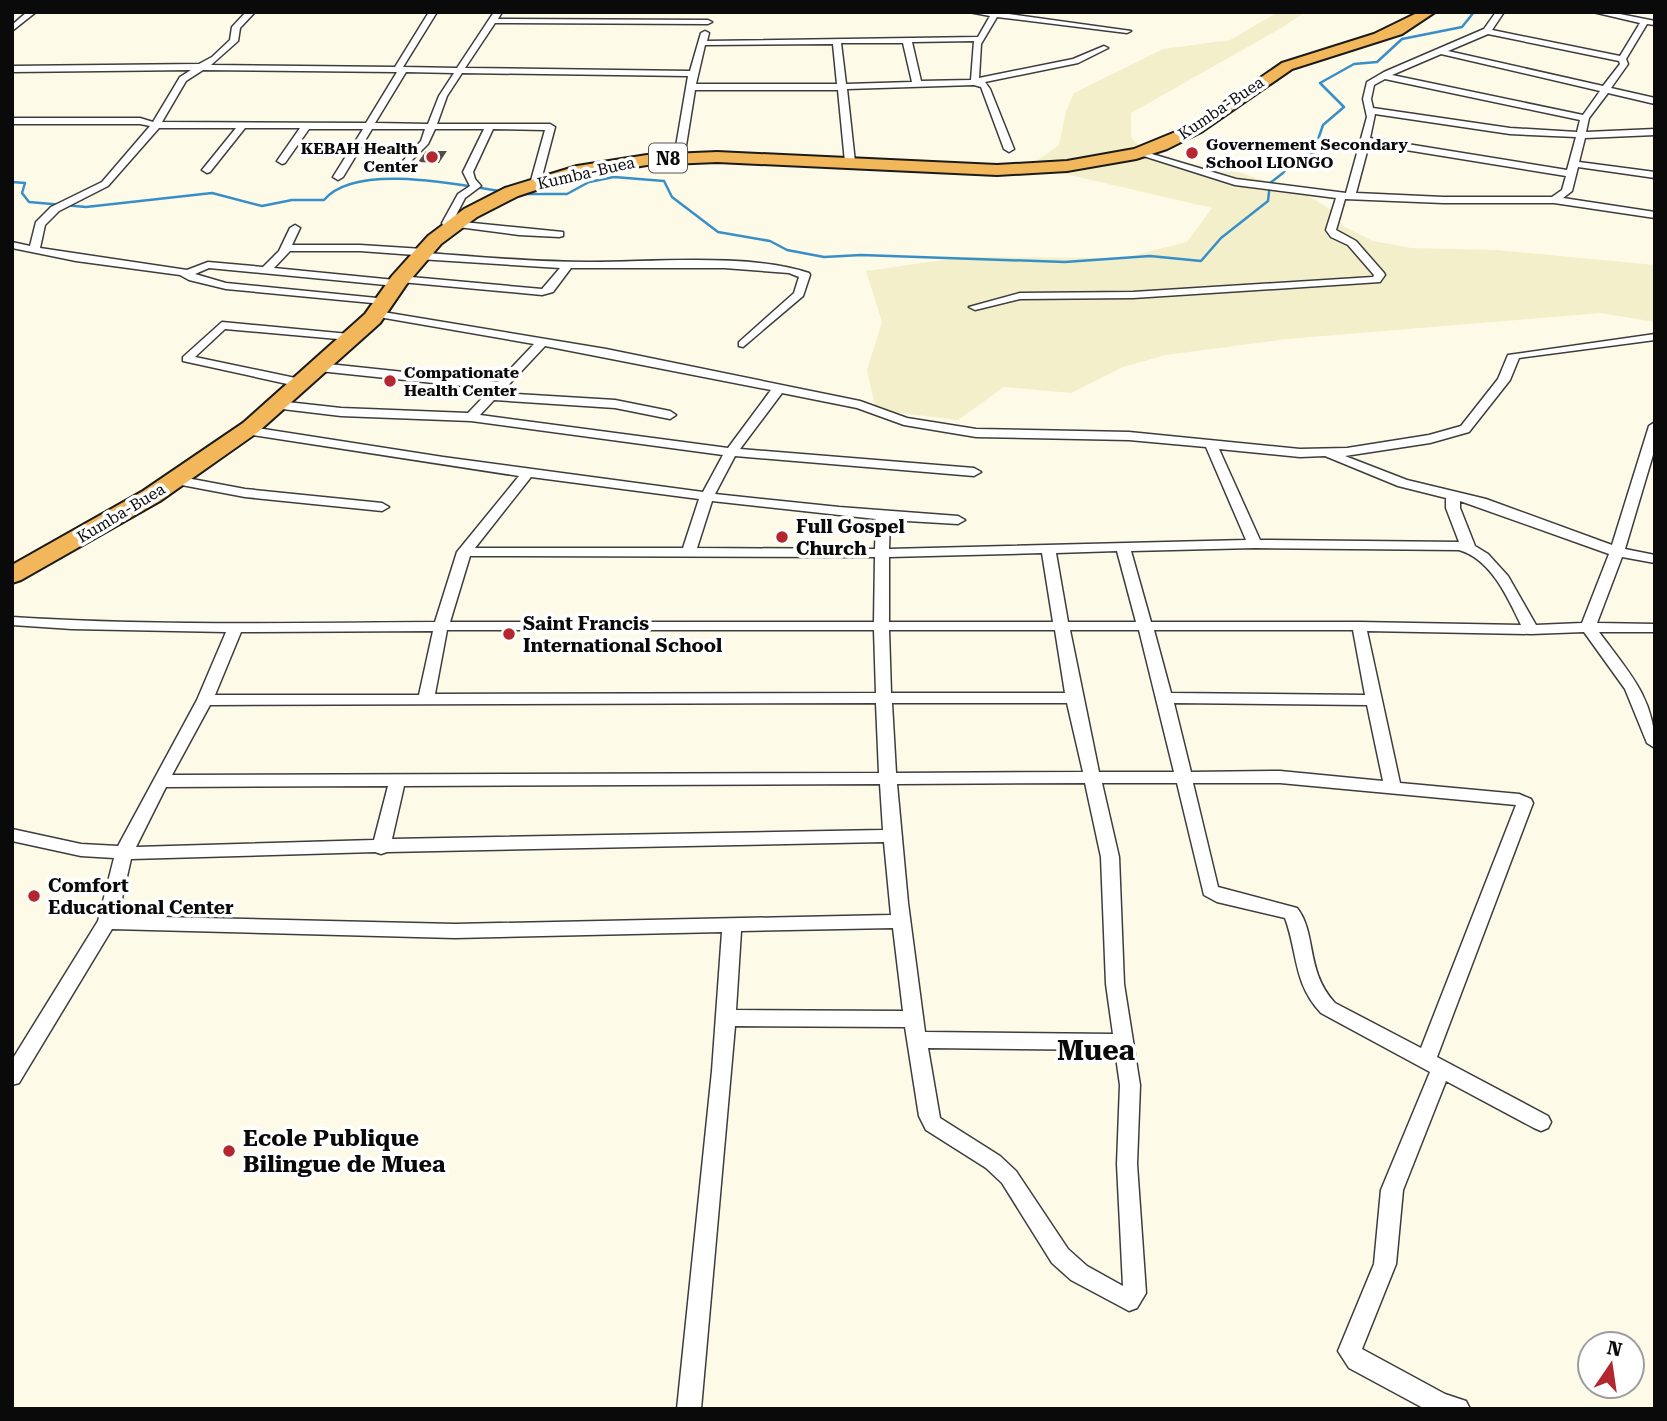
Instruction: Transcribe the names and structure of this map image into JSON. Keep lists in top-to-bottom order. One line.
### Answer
{"streets":{"highway":["Kumba-Buea","N8"]},"districts":["Muea"],"places":["Governement Secondary School LIONGO","KEBAH Health Center","Compationate Health Center","Full Gospel Church","Saint Francis International School","Comfort Educational Center","Ecole Publique Bilingue de Muea"],"north":"top"}
